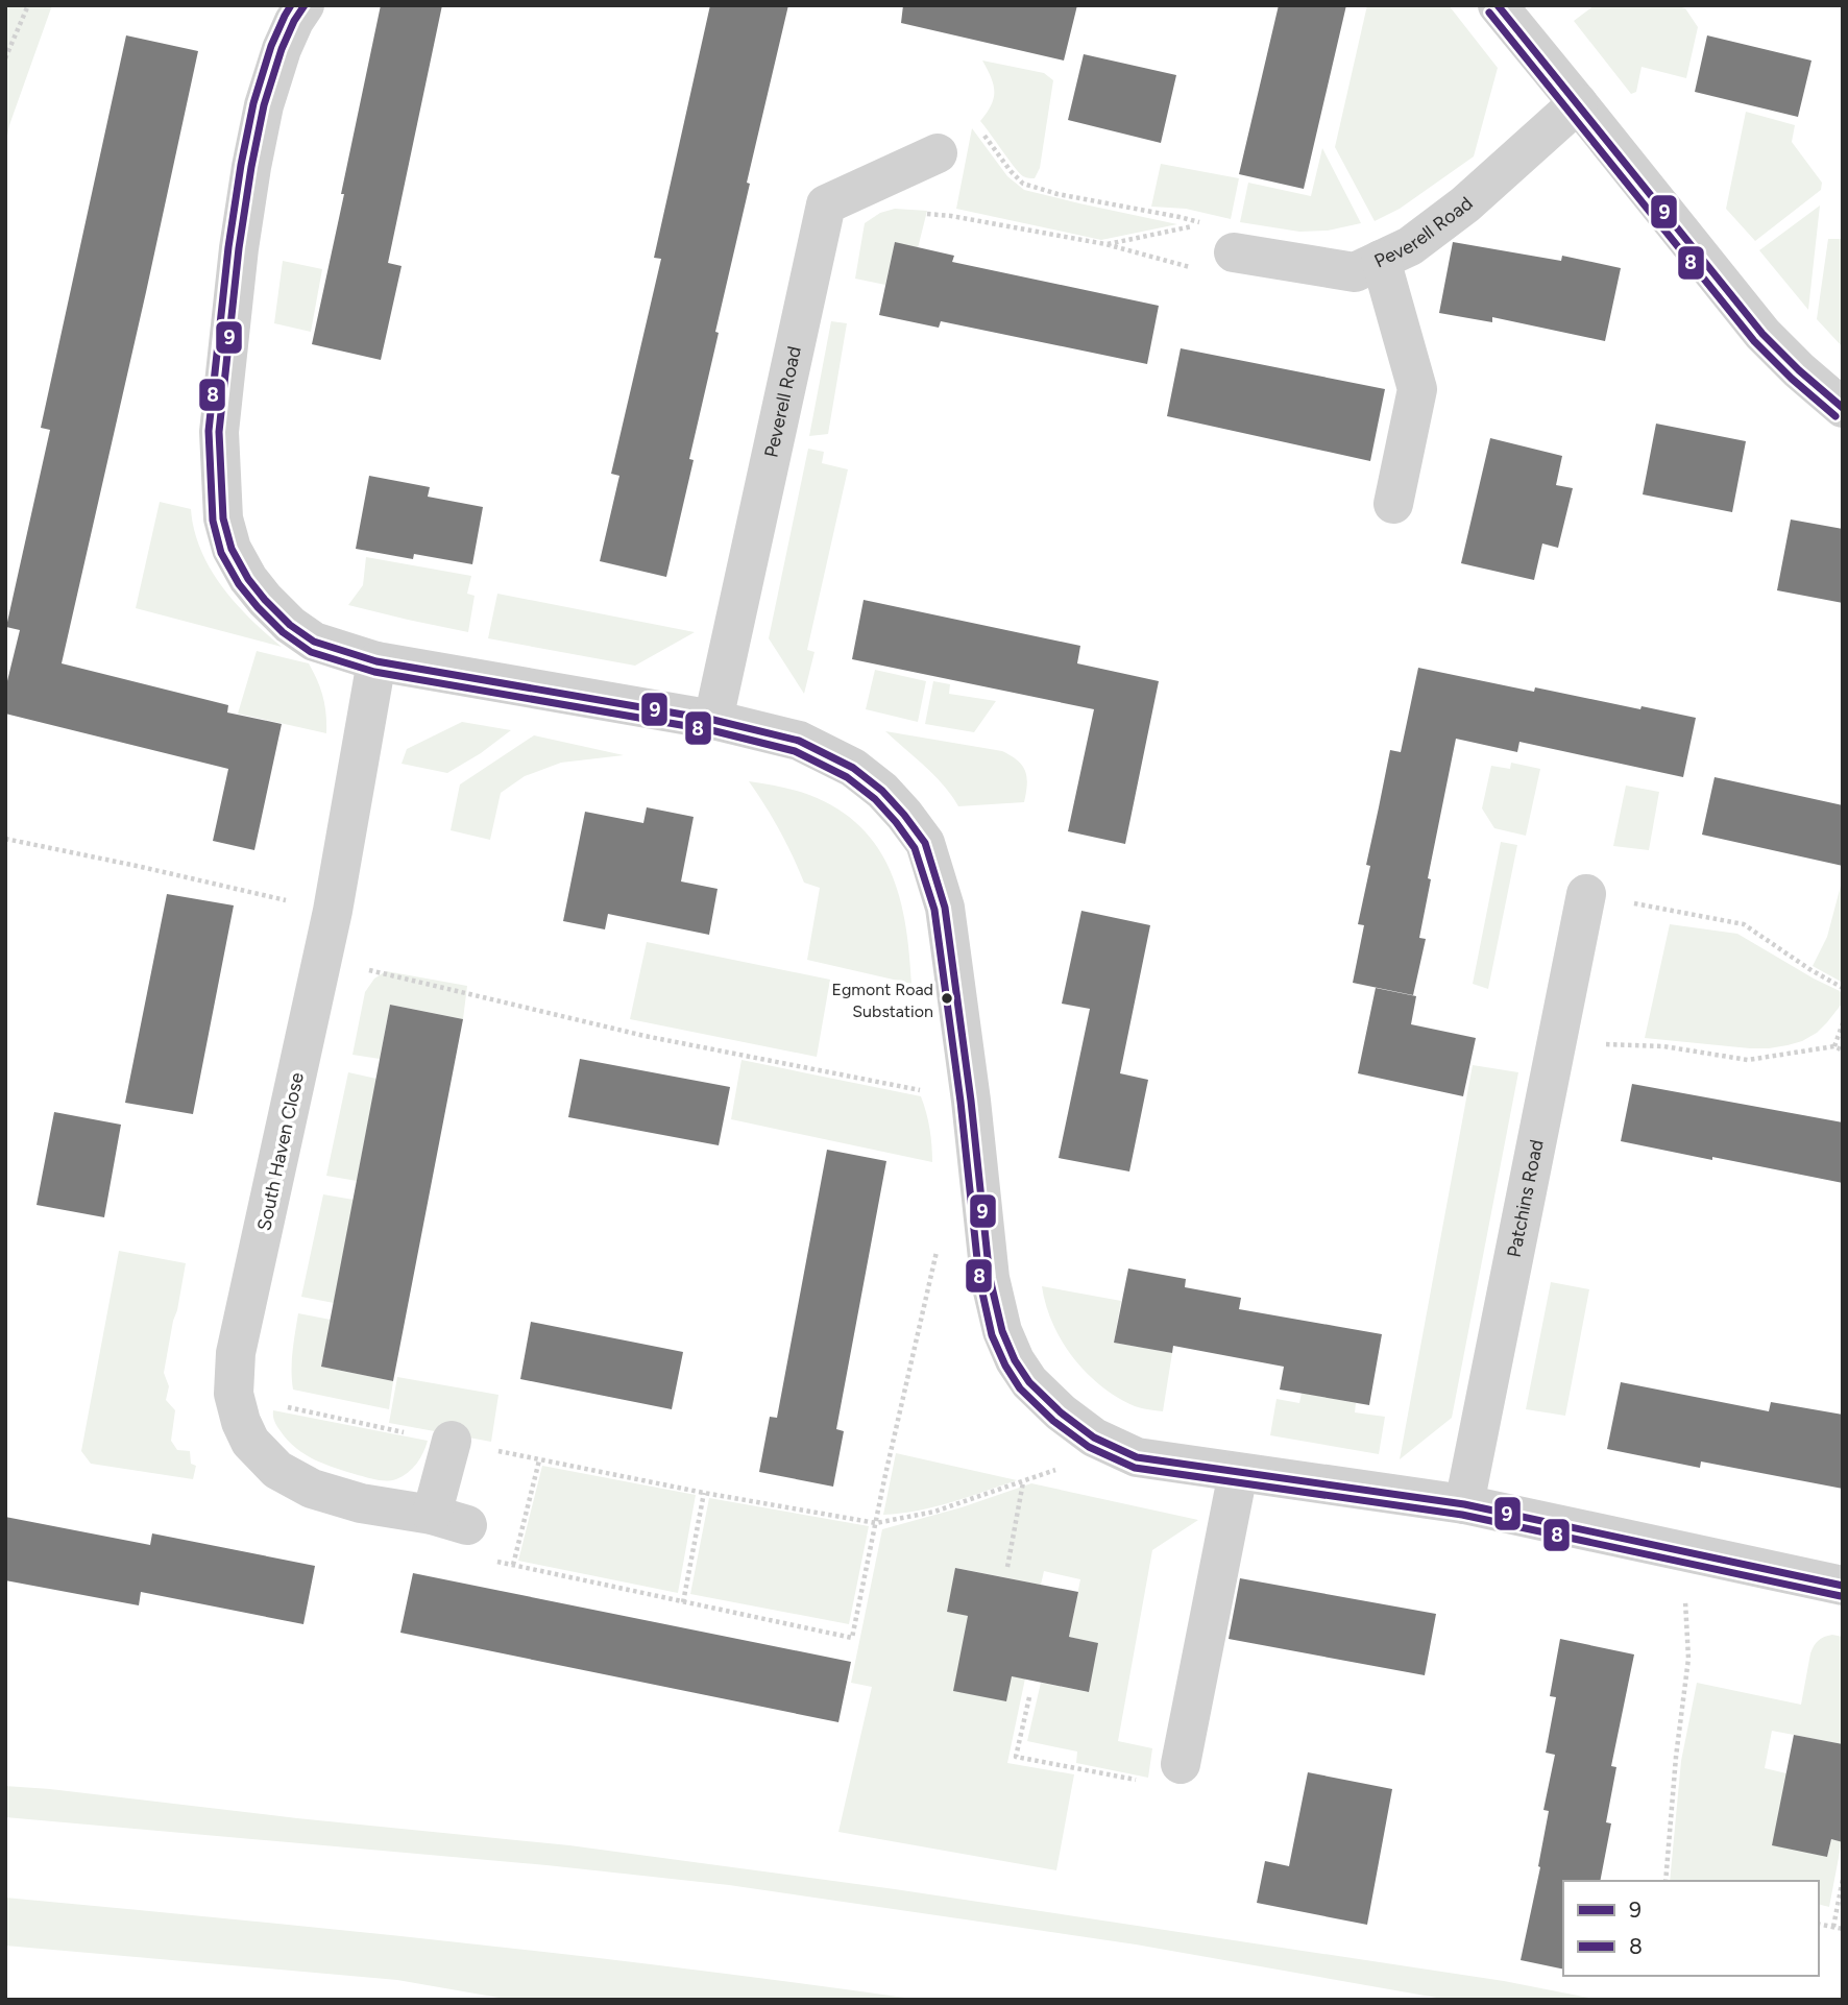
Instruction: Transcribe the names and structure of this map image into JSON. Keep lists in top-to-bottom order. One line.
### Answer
{"streets":{"street":["Peverell Road","South Haven Close","Patchins Road"]},"places":["Egmont Road Substation"],"lines":["transit line 9","transit line 8"],"legend":["9","8"]}
